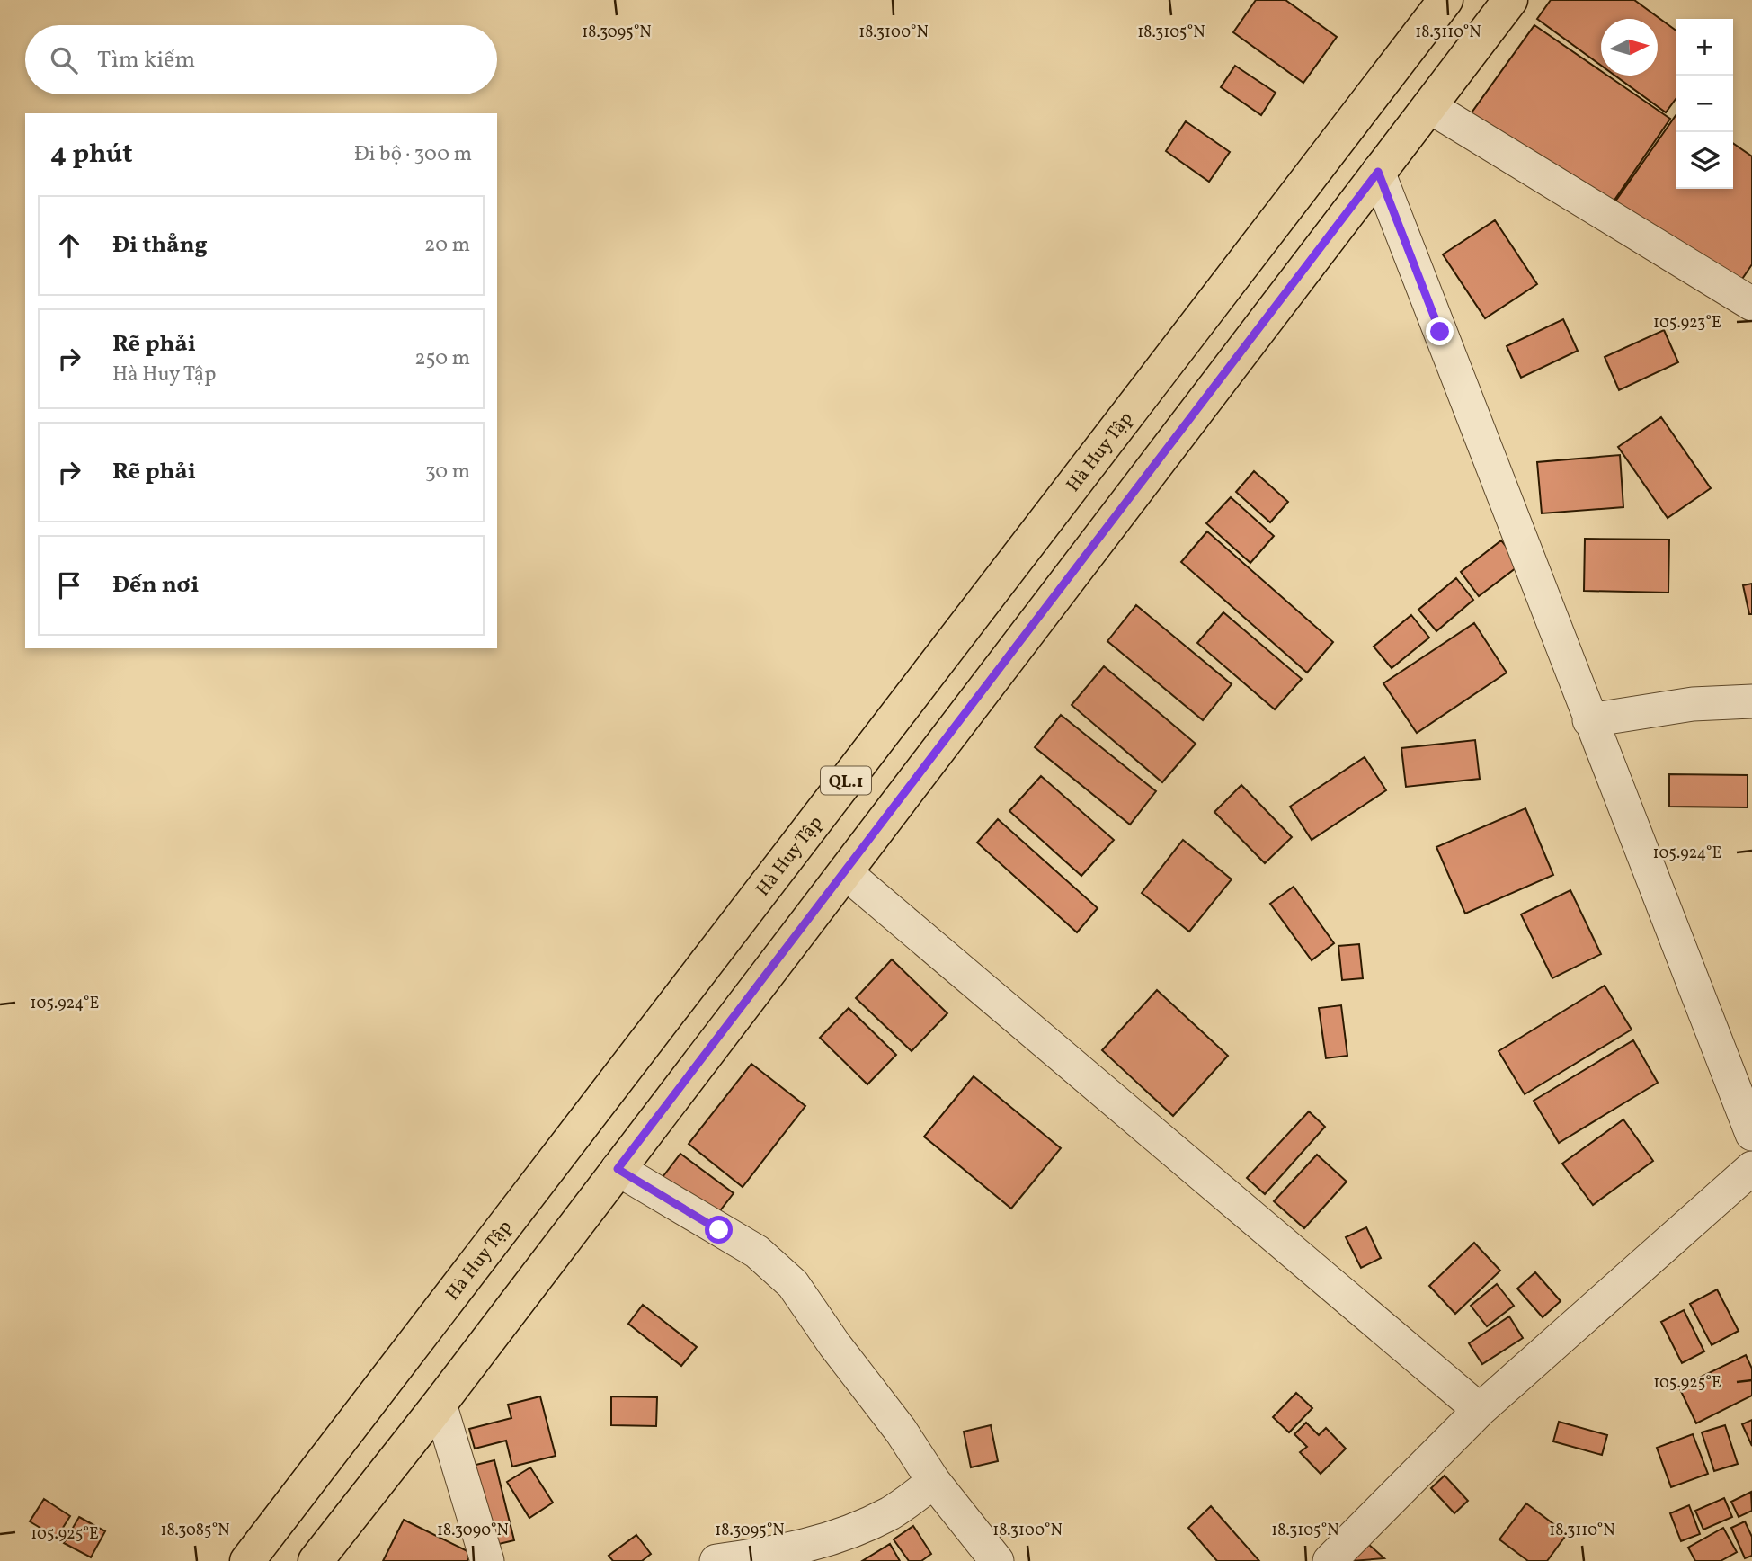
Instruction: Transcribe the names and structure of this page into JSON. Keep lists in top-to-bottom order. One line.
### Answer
{"streets":{"main road":["Hà Huy Tập","QL.1"]},"north":"right","page":{"map_buttons":["+","−"],"search":"Tìm kiếm","heading":["4 phút","Đi bộ · 300 m"],"list":[["Đi thẳng","20 m"],["Rẽ phải","Hà Huy Tập","250 m"],["Rẽ phải","30 m"],"Đến nơi"]},"coordinates":["18.3095°N","18.3100°N","18.3105°N","18.3110°N","105.923°E","105.924°E","105.925°E","18.3085°N","18.3090°N"]}
